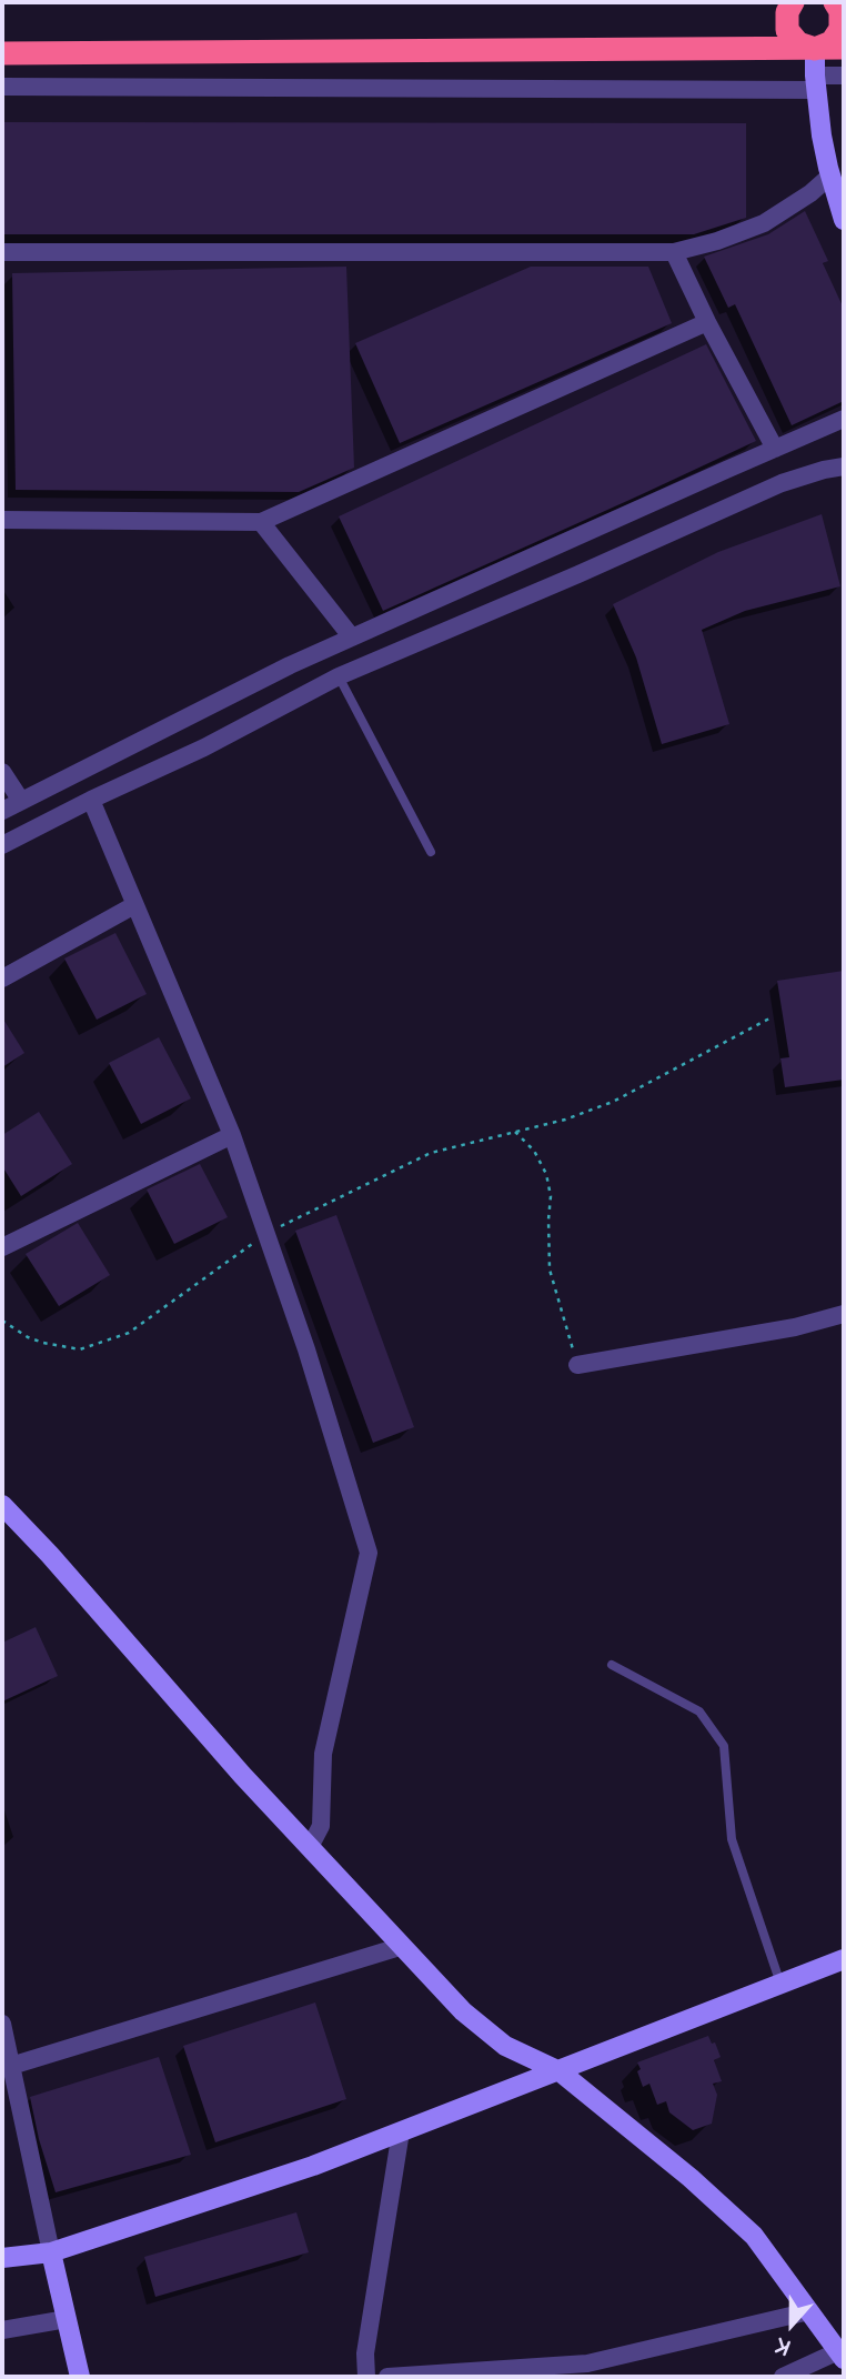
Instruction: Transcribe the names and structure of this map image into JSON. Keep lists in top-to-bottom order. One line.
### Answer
{"north":"bottom"}
